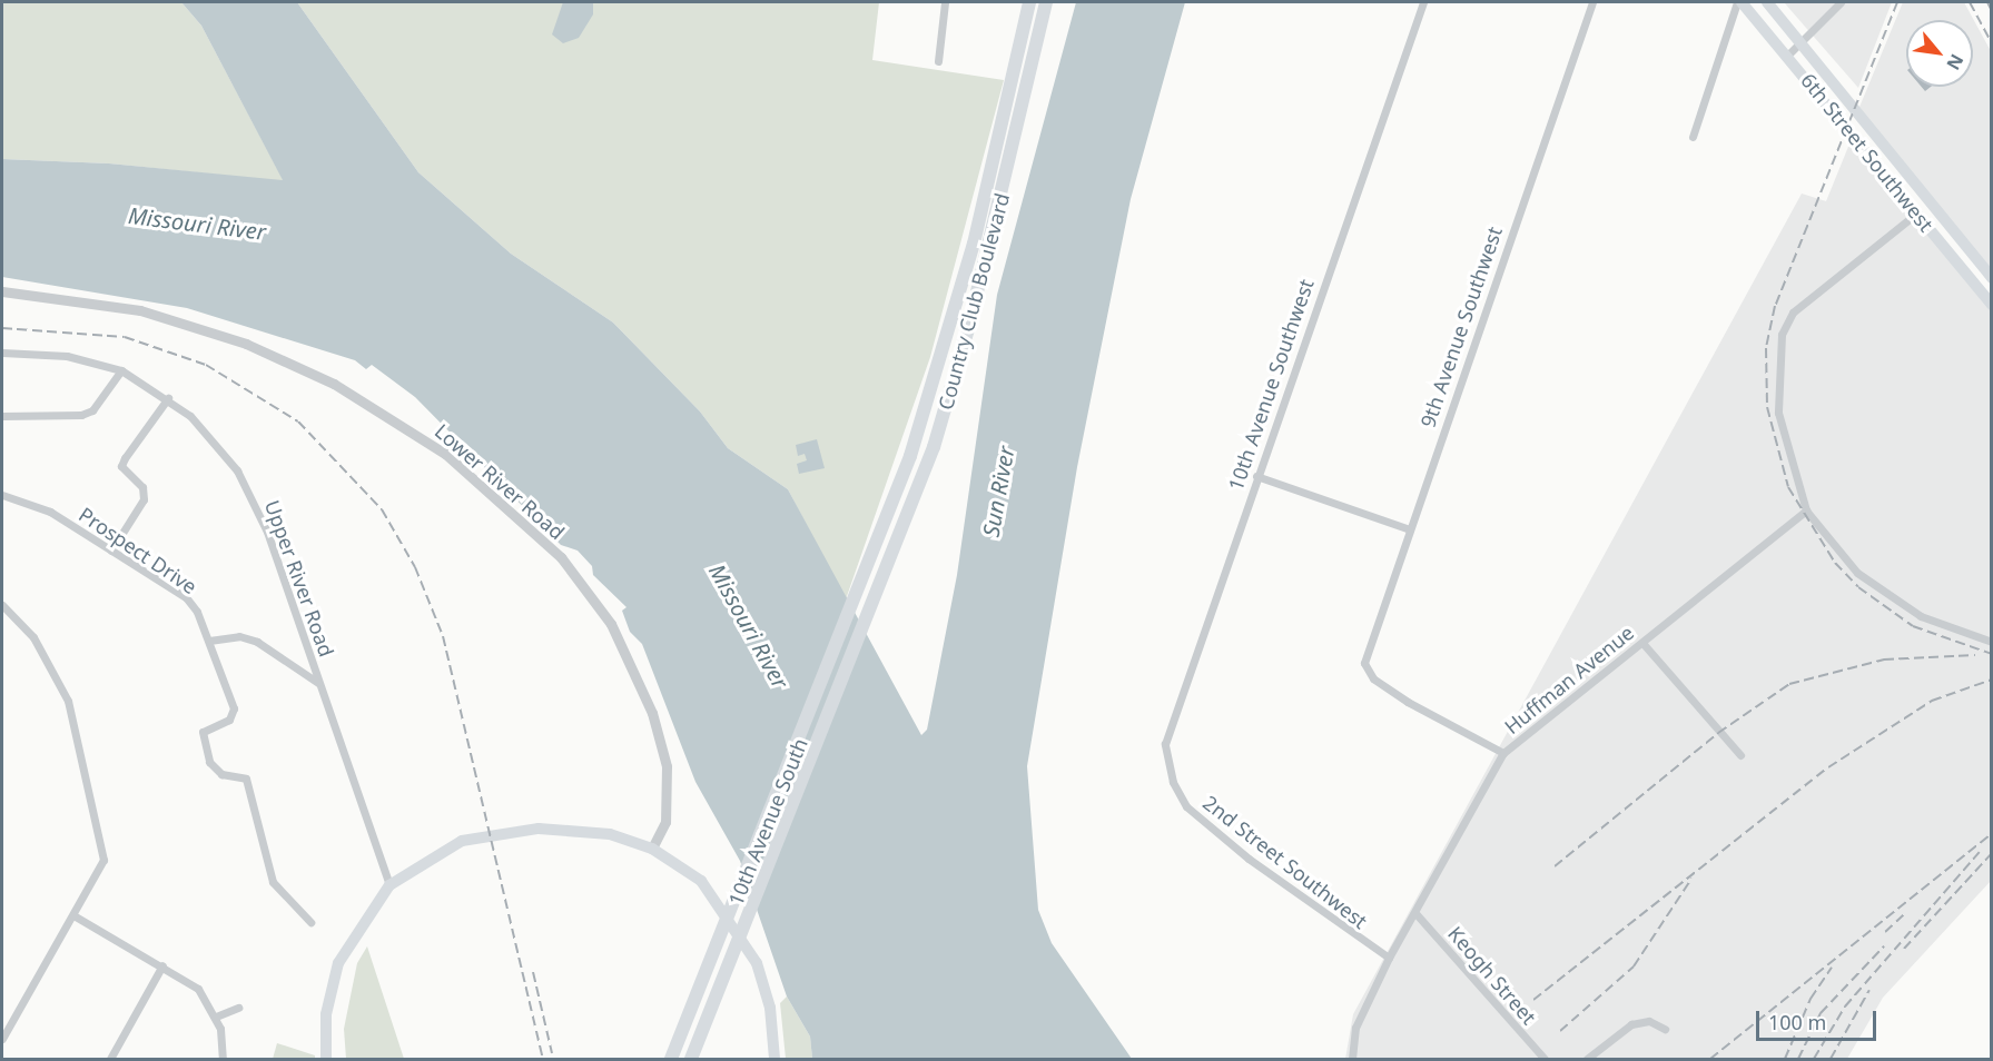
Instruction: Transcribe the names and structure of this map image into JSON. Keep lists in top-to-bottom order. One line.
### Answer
{"streets":{"highway":["Country Club Boulevard","10th Avenue South"],"main road":["6th Street Southwest"],"street":["9th Avenue Southwest","10th Avenue Southwest","Lower River Road","Prospect Drive","Upper River Road","Huffman Avenue","2nd Street Southwest","Keogh Street"]},"crossings":[["Country Club Boulevard","10th Avenue South"],["9th Avenue Southwest","Huffman Avenue"],["10th Avenue Southwest","2nd Street Southwest"],["Huffman Avenue","2nd Street Southwest"],["Huffman Avenue","Keogh Street"]],"water":["Missouri River","Sun River"],"scale_bar":"100 m","north":"bottom right"}
